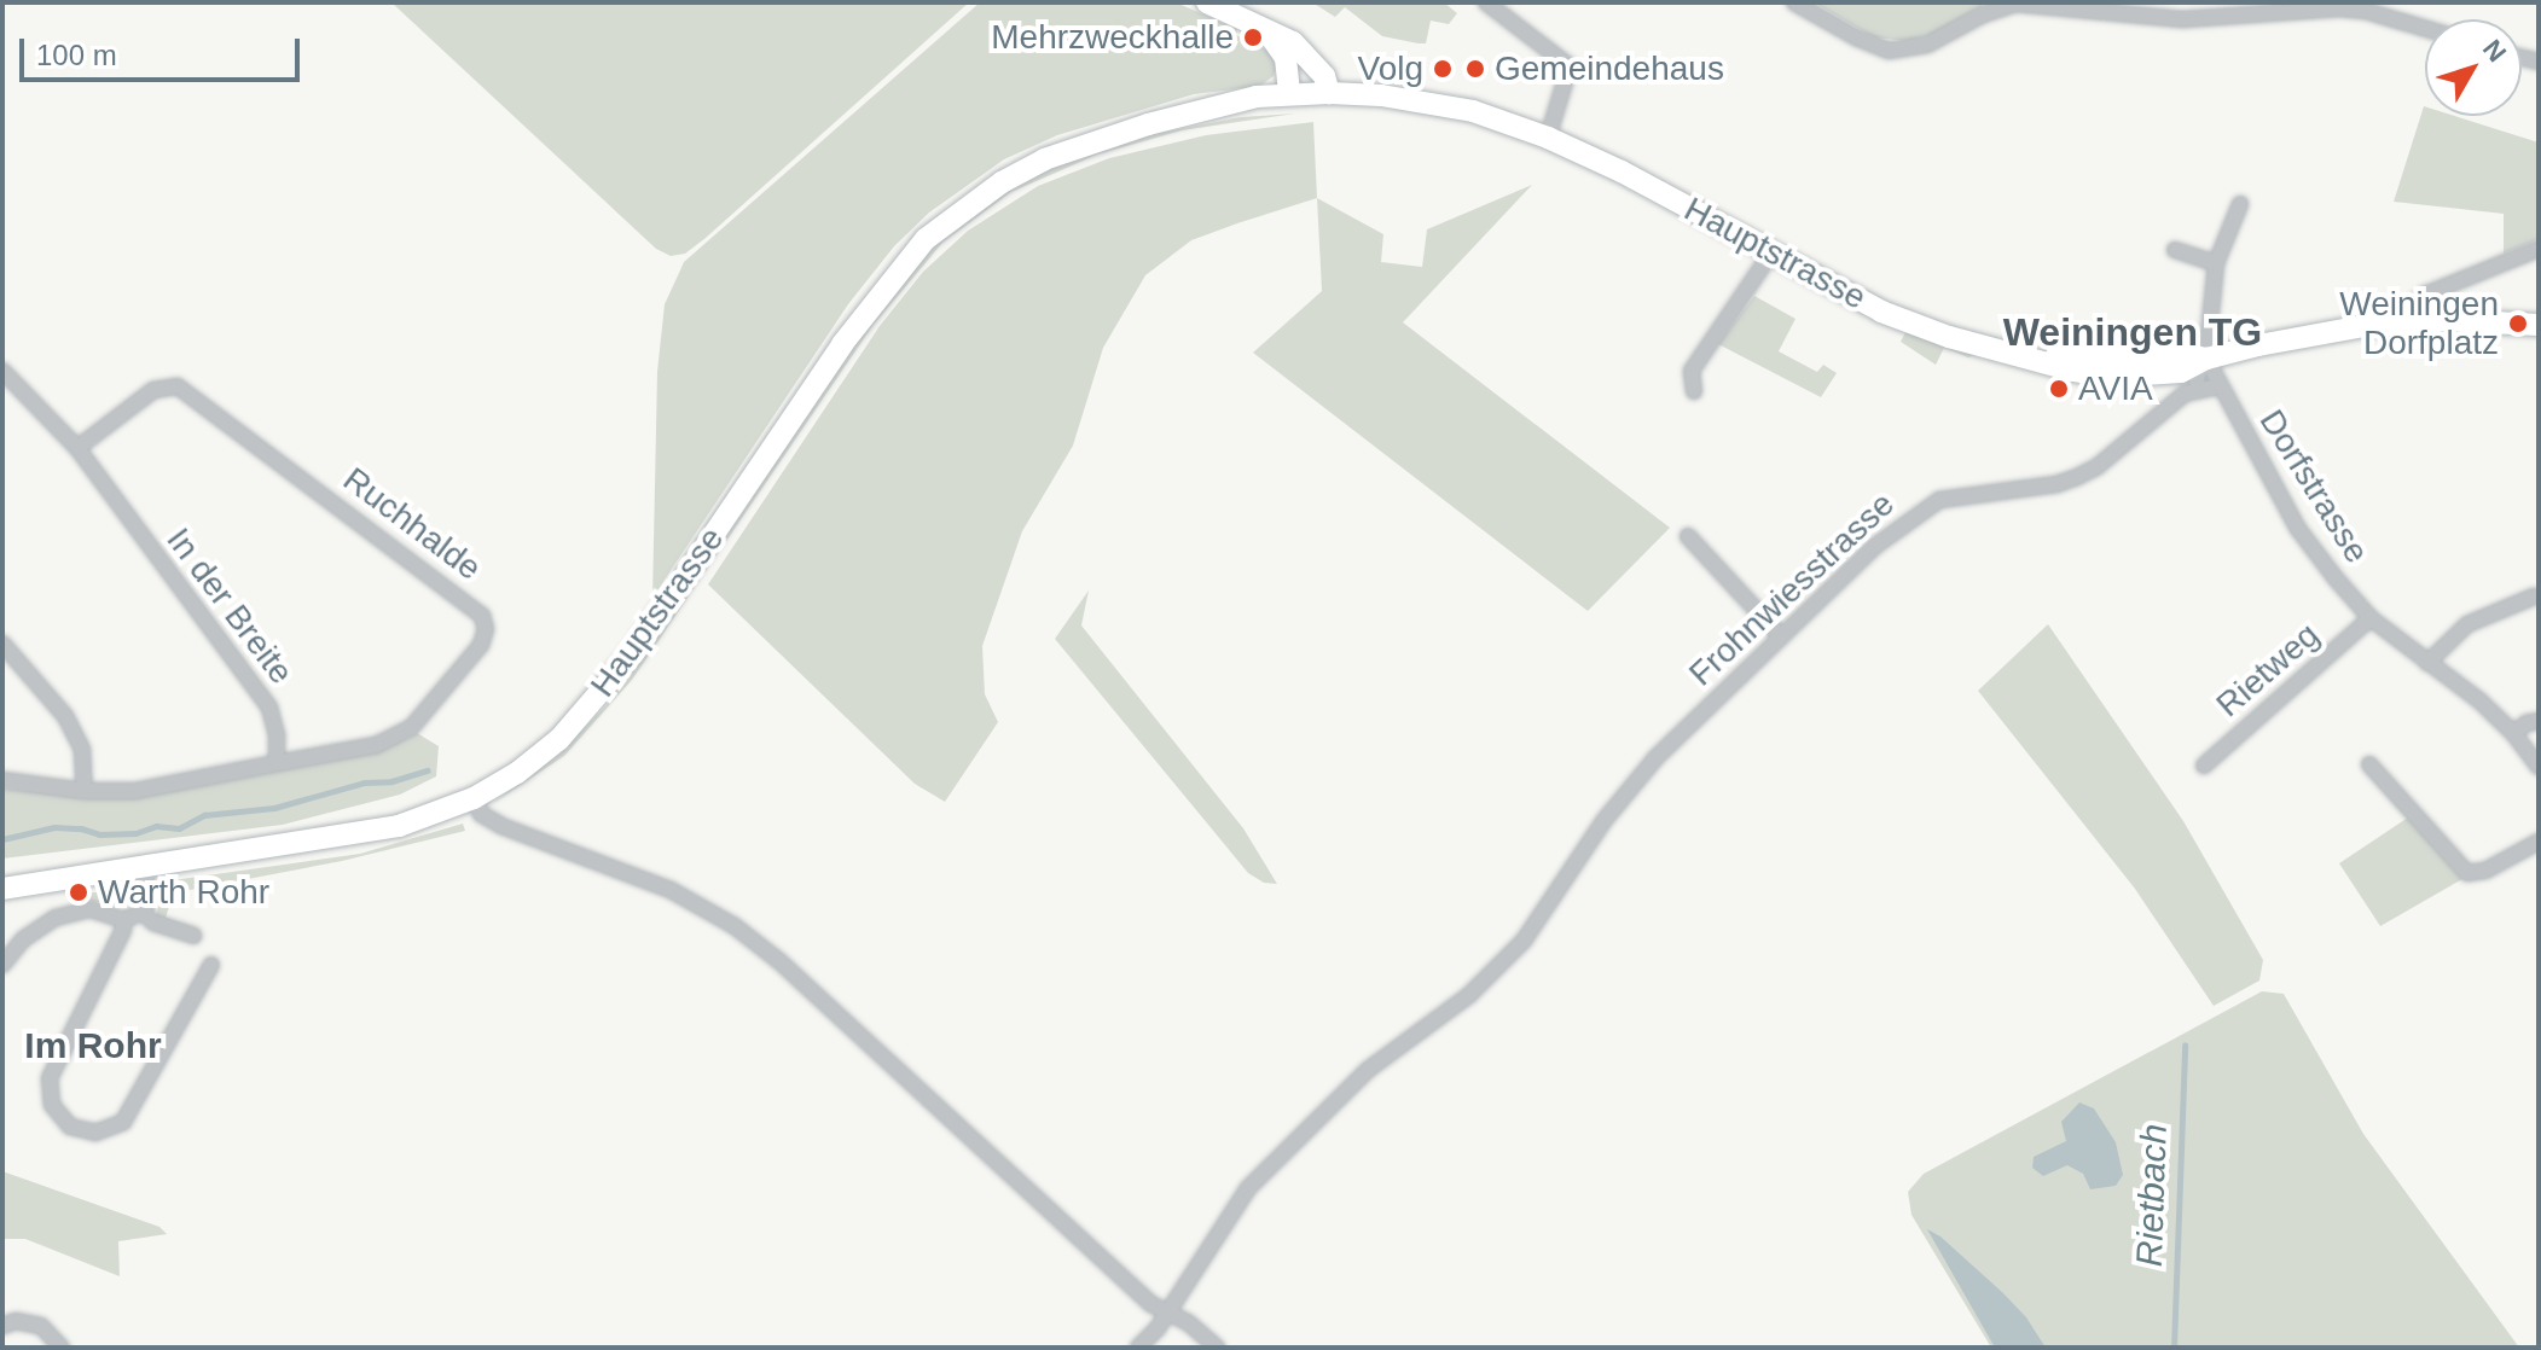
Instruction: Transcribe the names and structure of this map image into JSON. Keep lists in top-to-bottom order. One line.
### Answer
{"streets":{"main road":["Hauptstrasse"],"street":["Dorfstrasse","Ruchhalde","Frohnwiesstrasse","In der Breite","Rietweg"]},"crossings":[["Hauptstrasse","Dorfstrasse"],["Dorfstrasse","Frohnwiesstrasse"],["Dorfstrasse","Rietweg"],["Ruchhalde","In der Breite"]],"districts":["Weiningen TG","Im Rohr"],"water":["Rietbach"],"places":["Mehrzweckhalle","Volg","Gemeindehaus","Weiningen Dorfplatz","AVIA","Warth Rohr"],"scale_bar":"100 m","north":"top right"}
